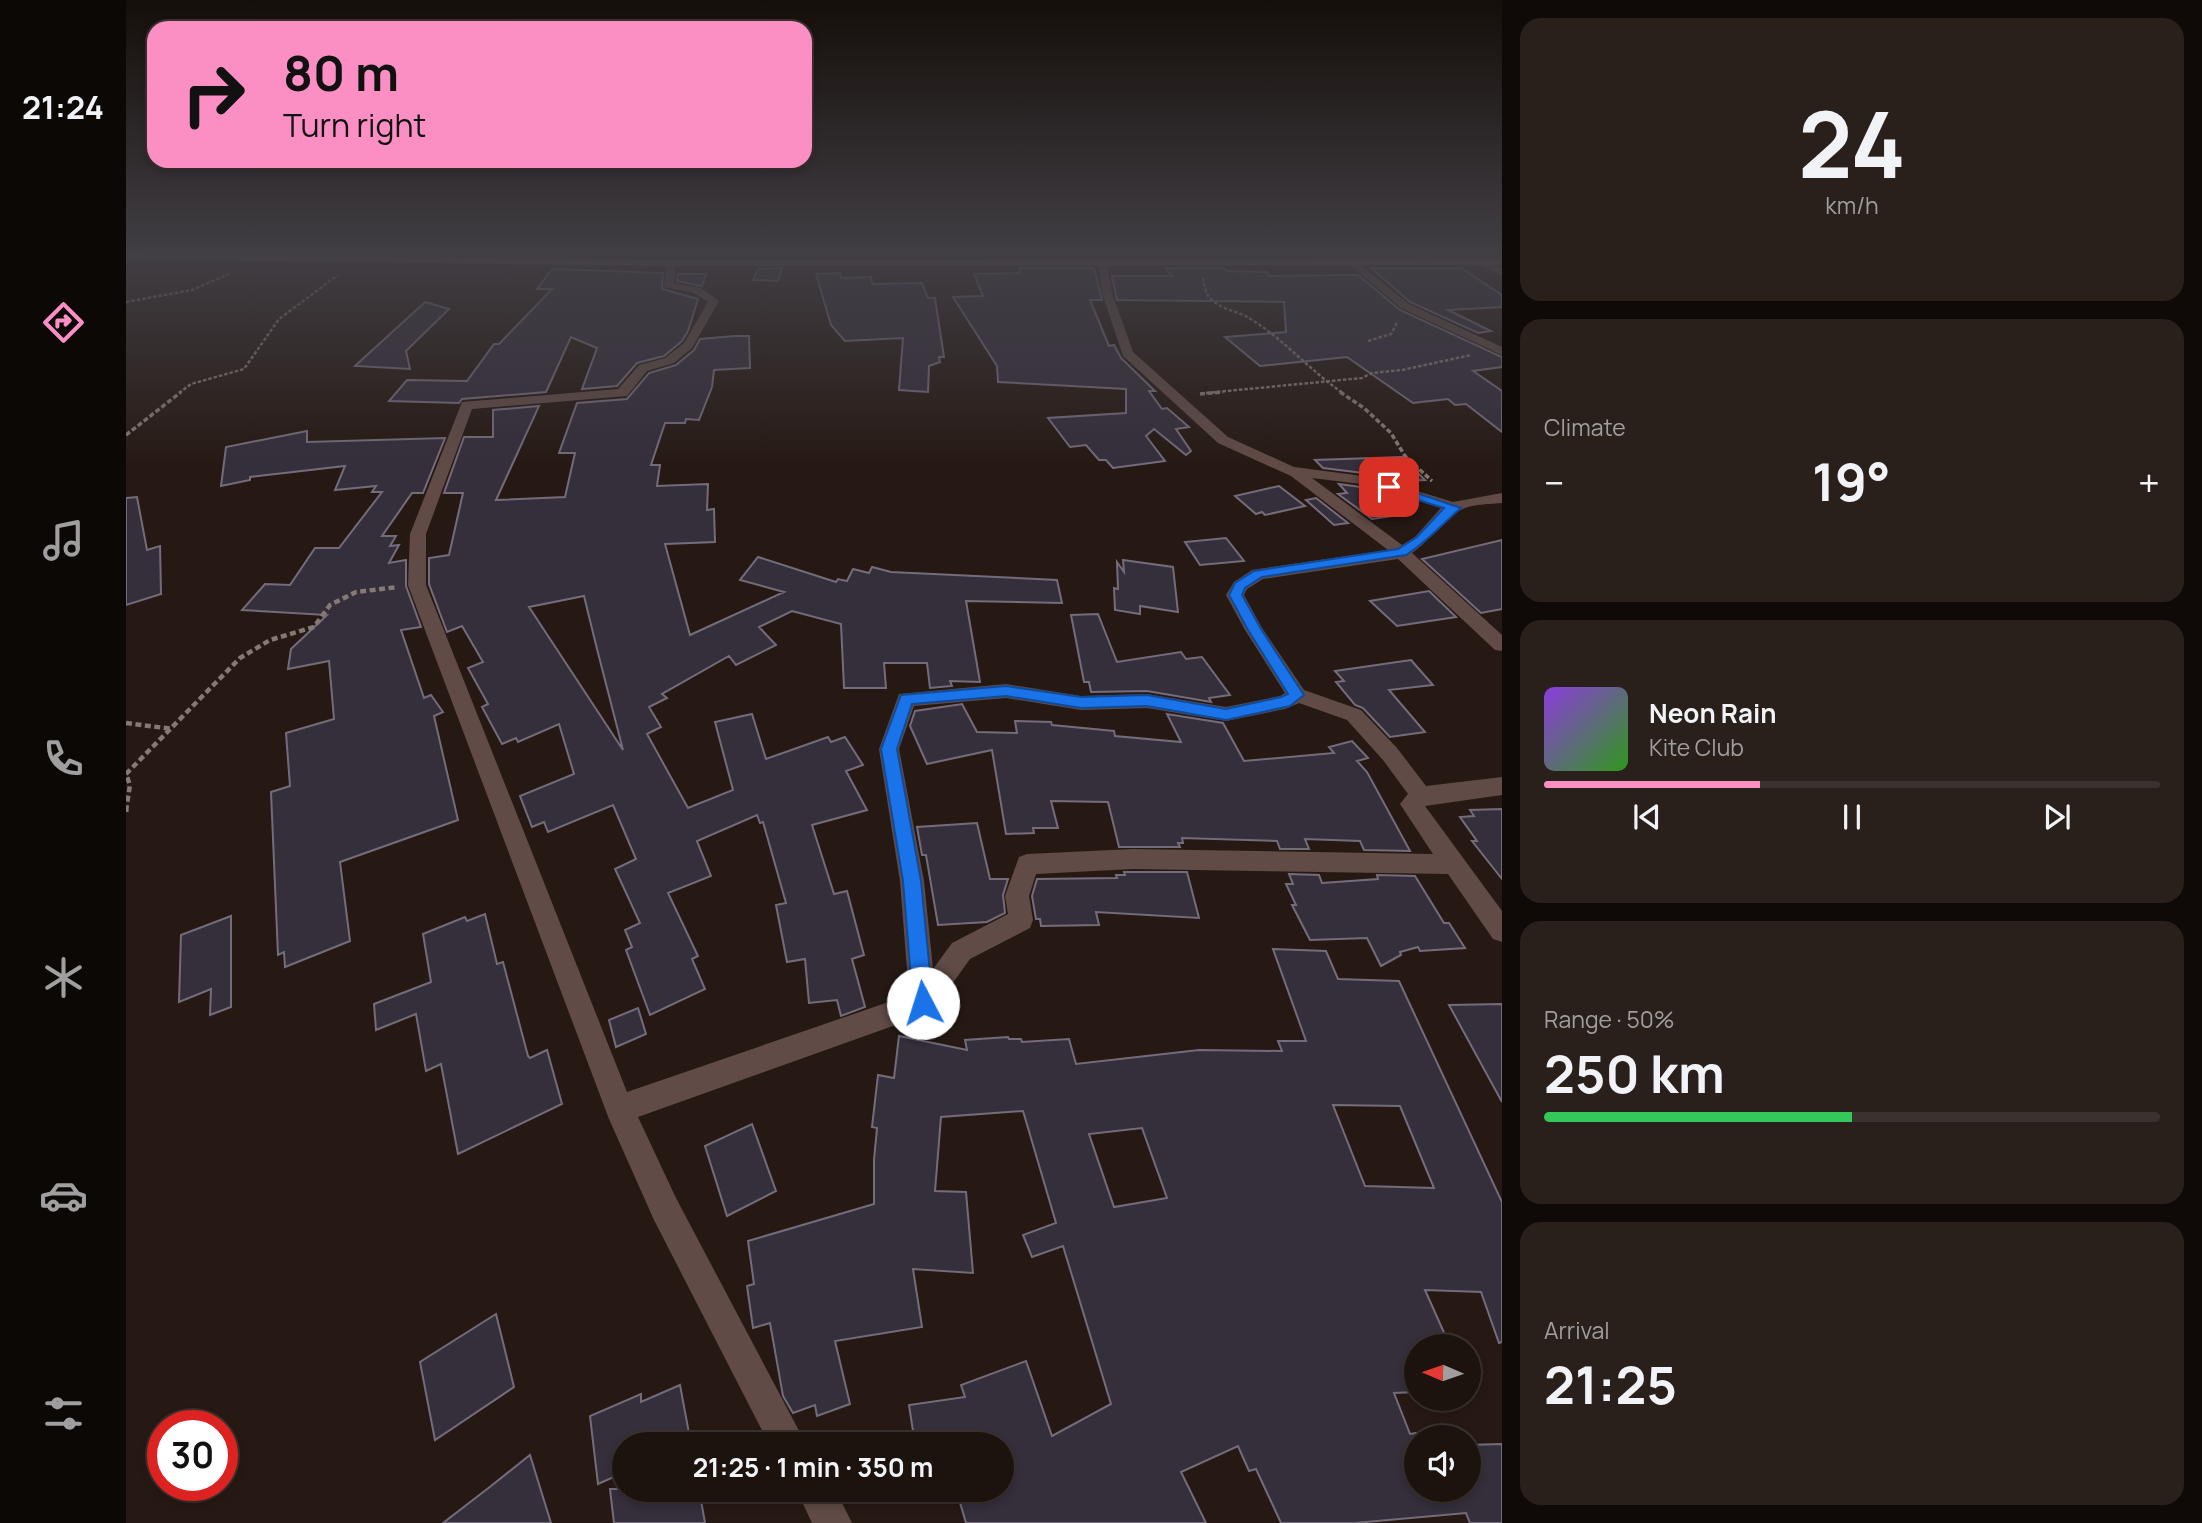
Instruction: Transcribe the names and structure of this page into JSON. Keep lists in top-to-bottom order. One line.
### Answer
{"north":"left","page":{"tabs":"21:24","tile":[["24","km/h"],"Climate",["Range · 50%","250 km"],["Arrival","21:25"]],"turn":["80 m","Turn right"],"heat":["−","19°","+"],"song":["Neon Rain","Kite Club"],"limit":"30","trip":"21:25 · 1 min · 350 m"}}
